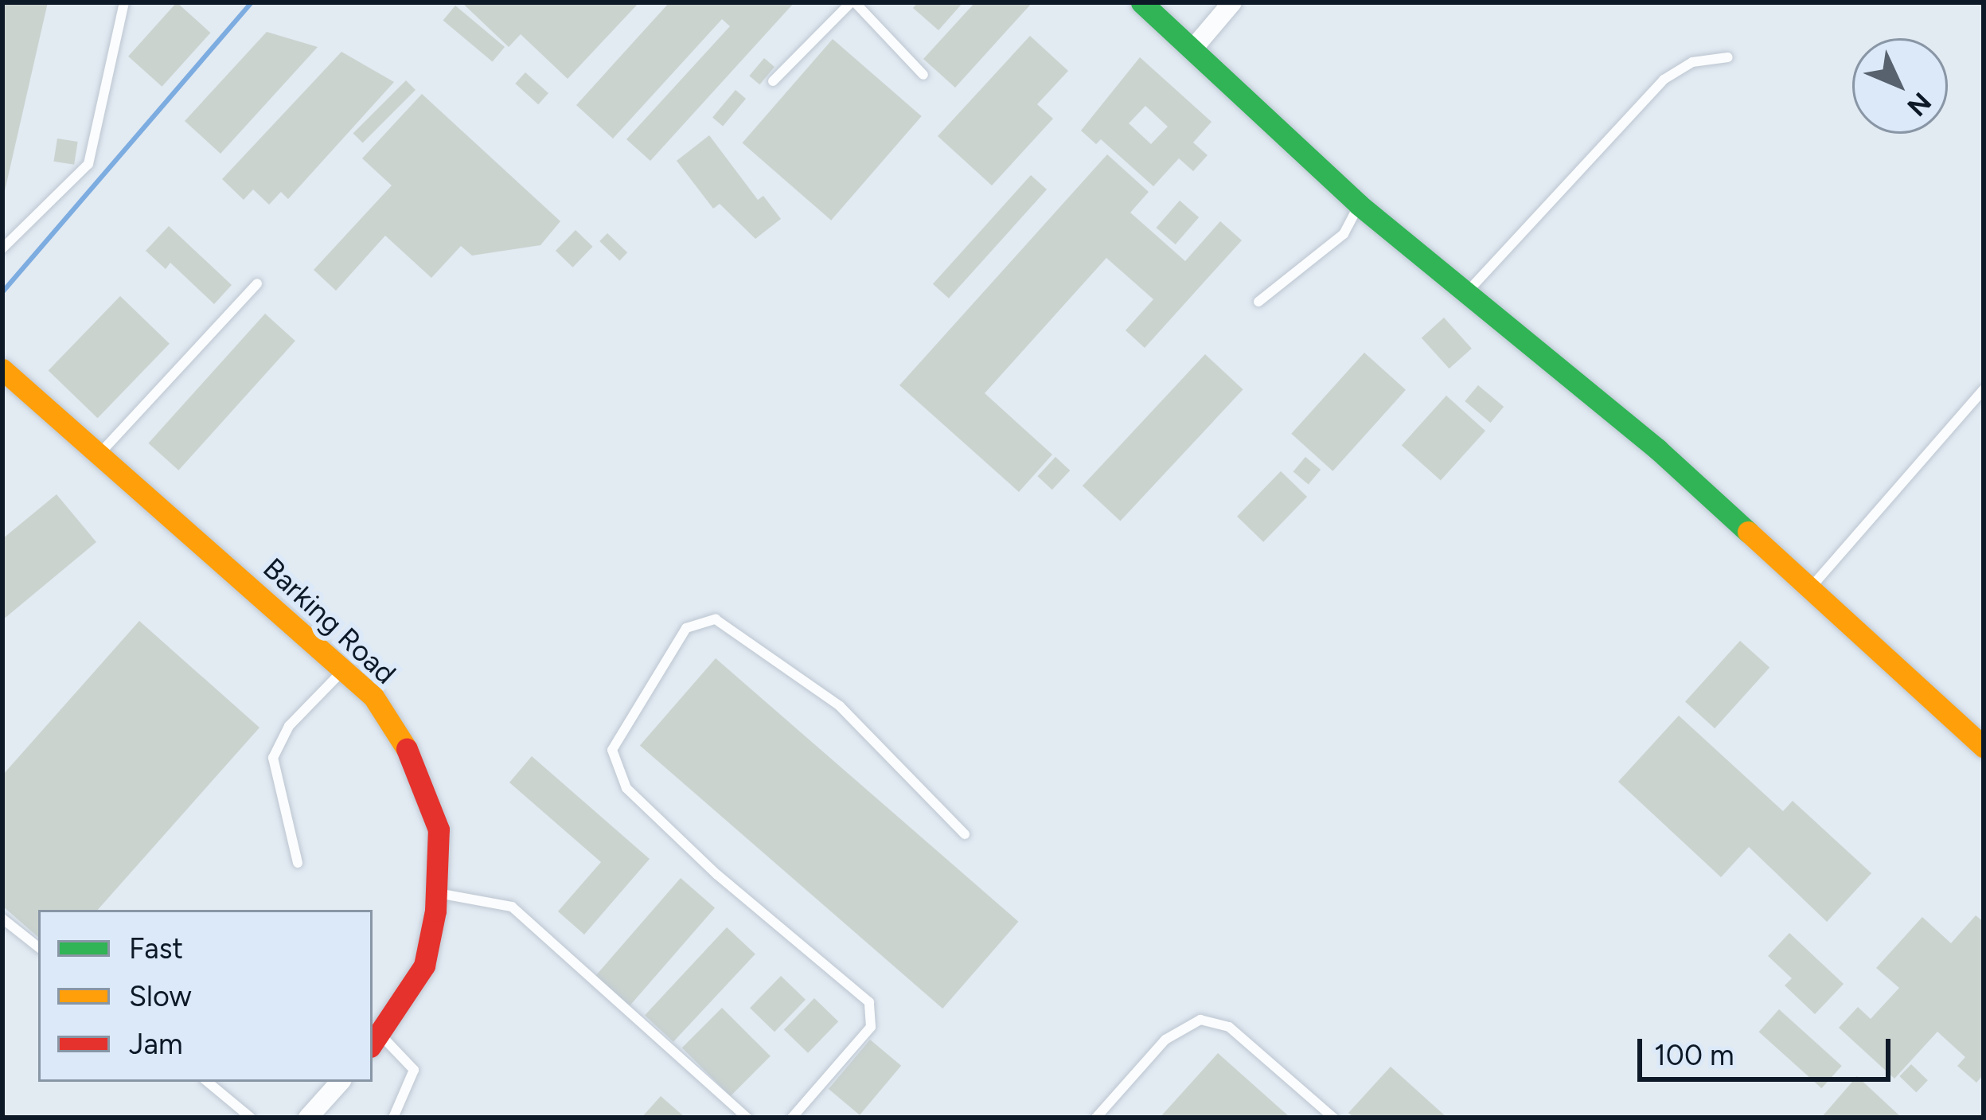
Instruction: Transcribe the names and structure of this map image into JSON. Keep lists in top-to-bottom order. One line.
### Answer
{"streets":{"street":["Barking Road"]},"legend":["Fast","Slow","Jam"],"scale_bar":"100 m","north":"bottom right"}
